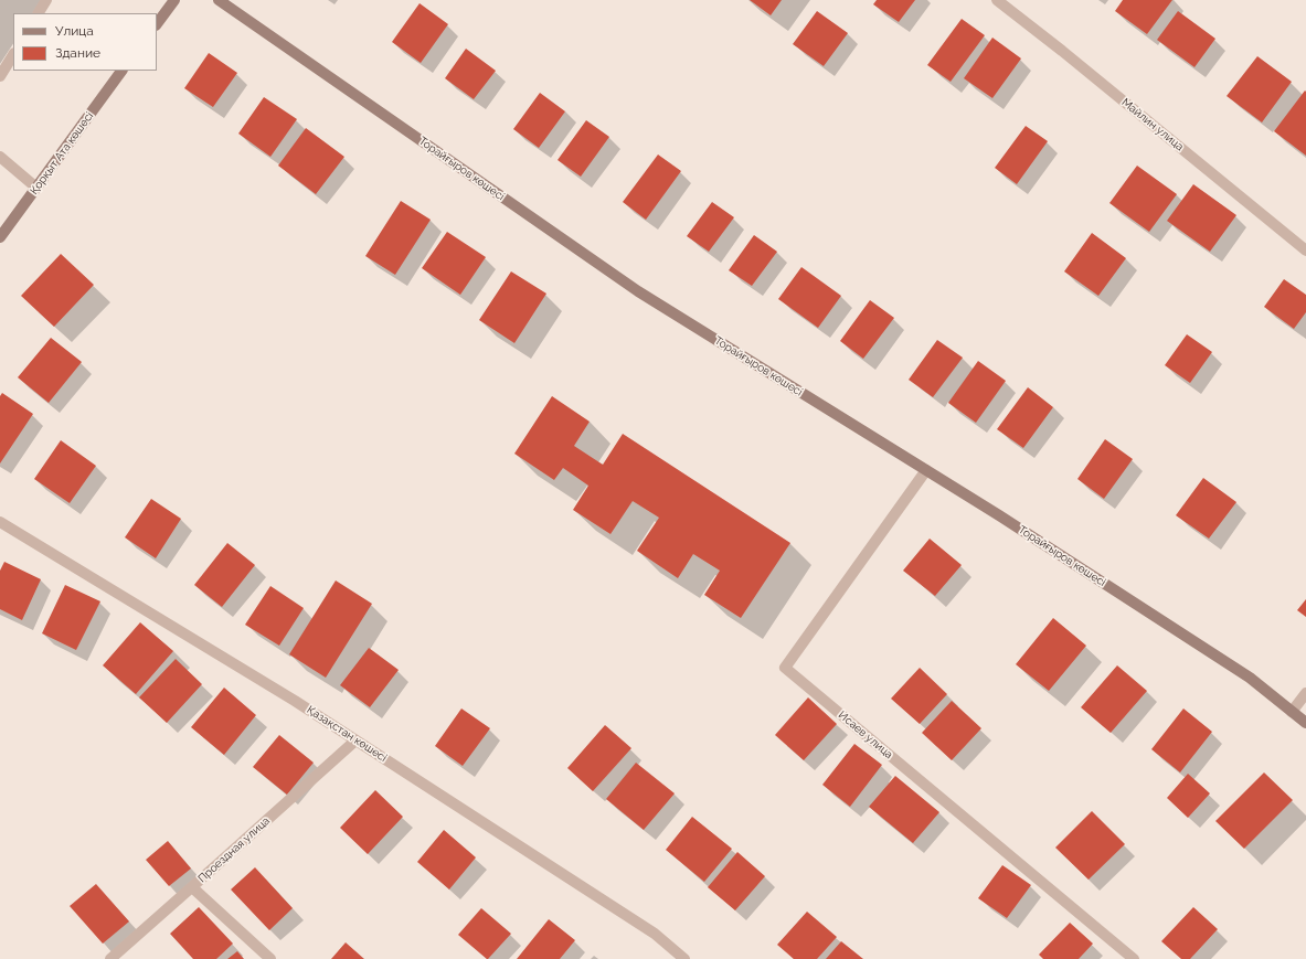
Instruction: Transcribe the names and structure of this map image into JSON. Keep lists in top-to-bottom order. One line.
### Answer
{"streets":{"street":["Майлин улица","Қорқыт Ата көшесі","Торайғыров көшесі","Қазақстан көшесі","Исаев улица","Проездная улица"]},"crossings":[["Торайғыров көшесі","Исаев улица"],["Қазақстан көшесі","Проездная улица"]],"legend":["Улица","Здание"]}
